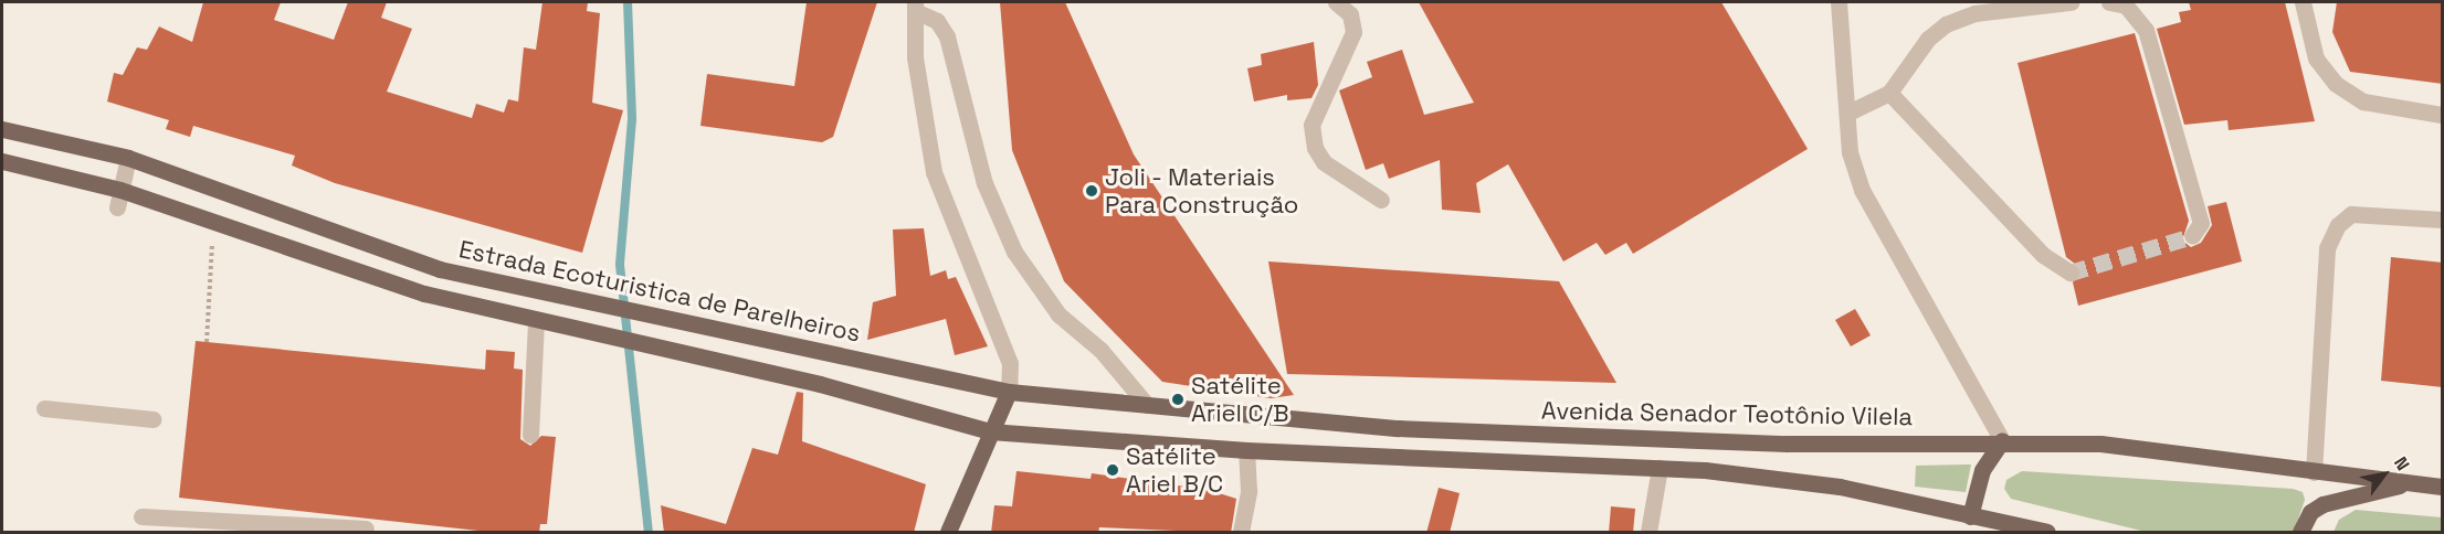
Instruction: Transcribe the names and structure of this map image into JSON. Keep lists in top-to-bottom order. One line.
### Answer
{"streets":{"main road":["Estrada Ecoturistica de Parelheiros","Avenida Senador Teotônio Vilela"]},"crossings":[["Estrada Ecoturistica de Parelheiros","Avenida Senador Teotônio Vilela"]],"places":["Joli - Materiais Para Construção","Satélite Ariel C/B","Satélite Ariel B/C"],"north":"top right"}
